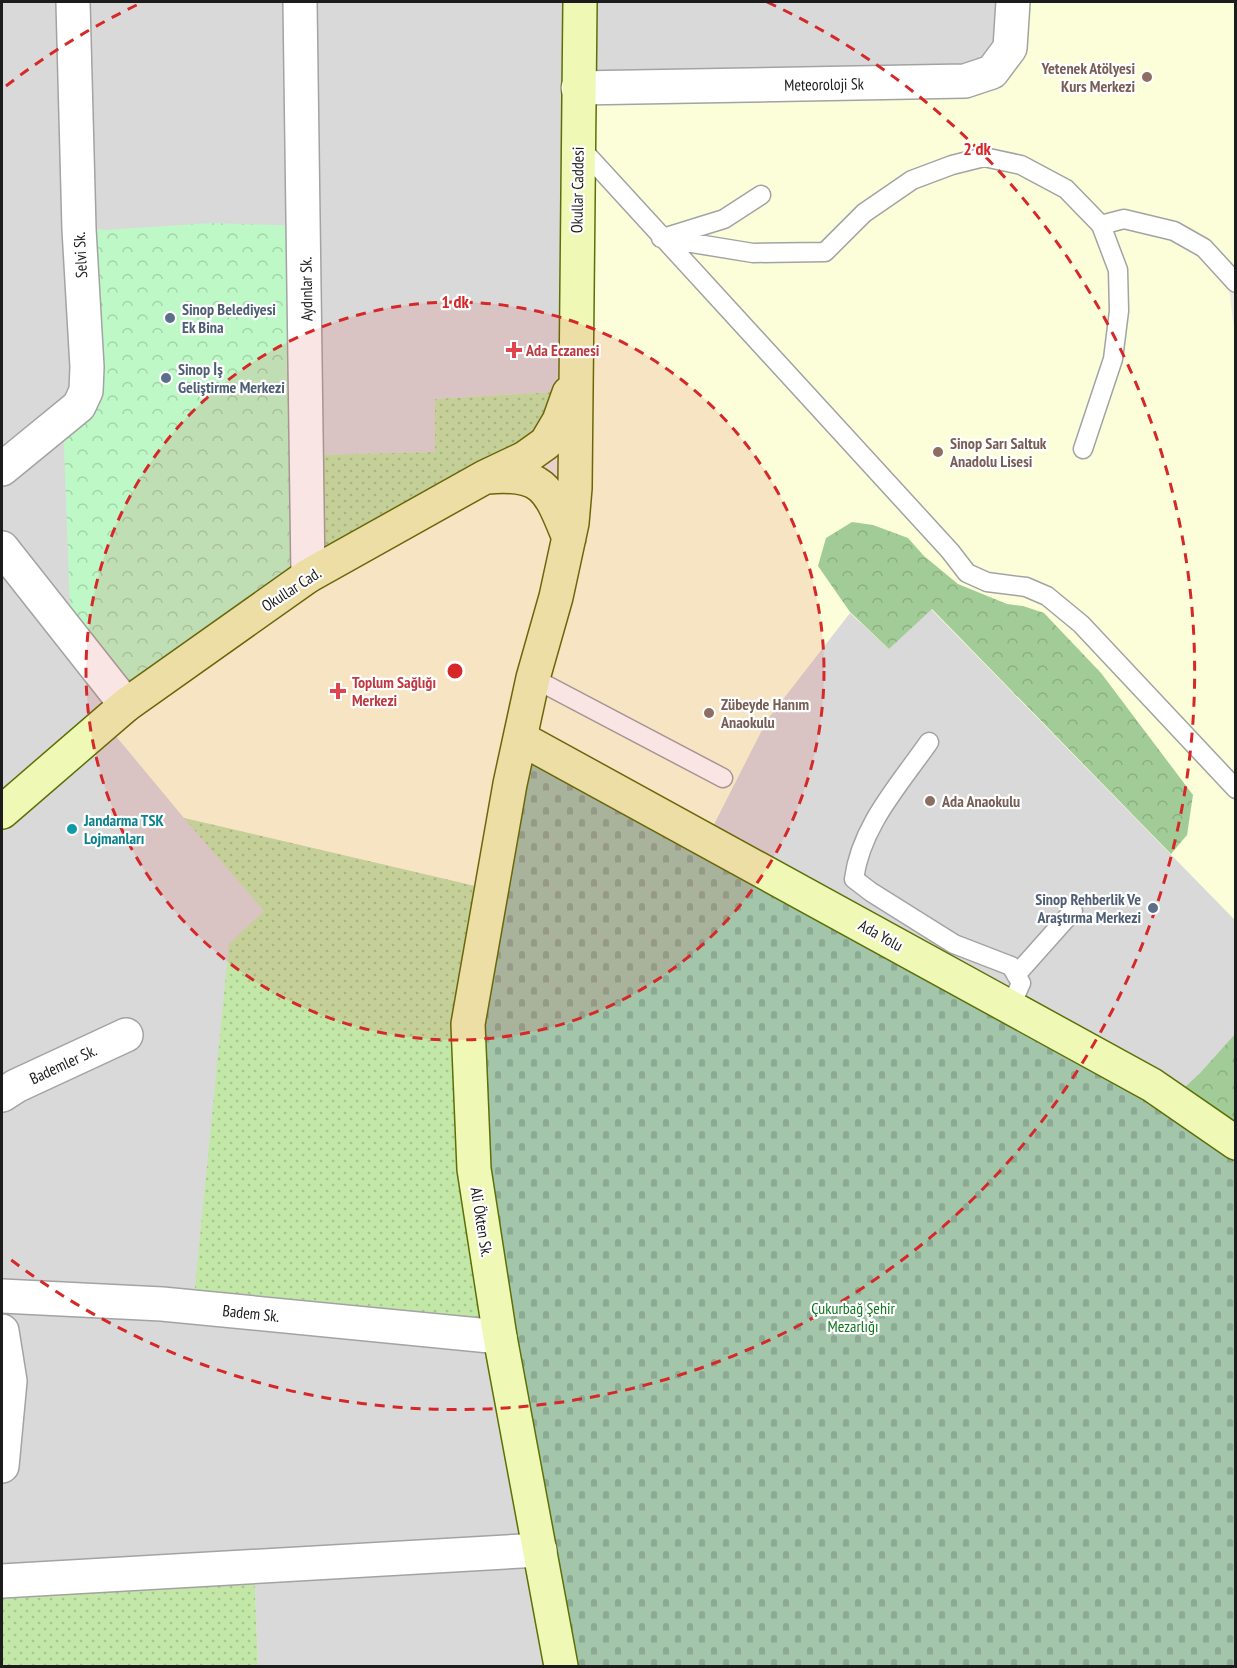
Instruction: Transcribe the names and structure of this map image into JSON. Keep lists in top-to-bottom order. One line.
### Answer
{"streets":{"street":["Meteoroloji Sk","Okullar Caddesi","Selvi Sk.","Aydınlar Sk.","Okullar Cad.","Ada Yolu","Bademler Sk.","Ali Ökten Sk.","Badem Sk."]},"crossings":[["Meteoroloji Sk","Okullar Caddesi"],["Okullar Caddesi","Okullar Cad."],["Okullar Caddesi","Ali Ökten Sk."],["Aydınlar Sk.","Okullar Cad."],["Ada Yolu","Ali Ökten Sk."],["Ali Ökten Sk.","Badem Sk."]],"parks":["Çukurbağ Şehir Mezarlığı"],"places":{"other":["Yetenek Atölyesi Kurs Merkezi","Sinop Belediyesi Ek Bina","Sinop İş Geliştirme Merkezi","Sinop Sarı Saltuk Anadolu Lisesi","Zübeyde Hanım Anaokulu","Ada Anaokulu","Jandarma TSK Lojmanları","Sinop Rehberlik Ve Araştırma Merkezi"],"health":["Ada Eczanesi","Toplum Sağlığı Merkezi"]},"rings":["2 dk","1 dk"]}
